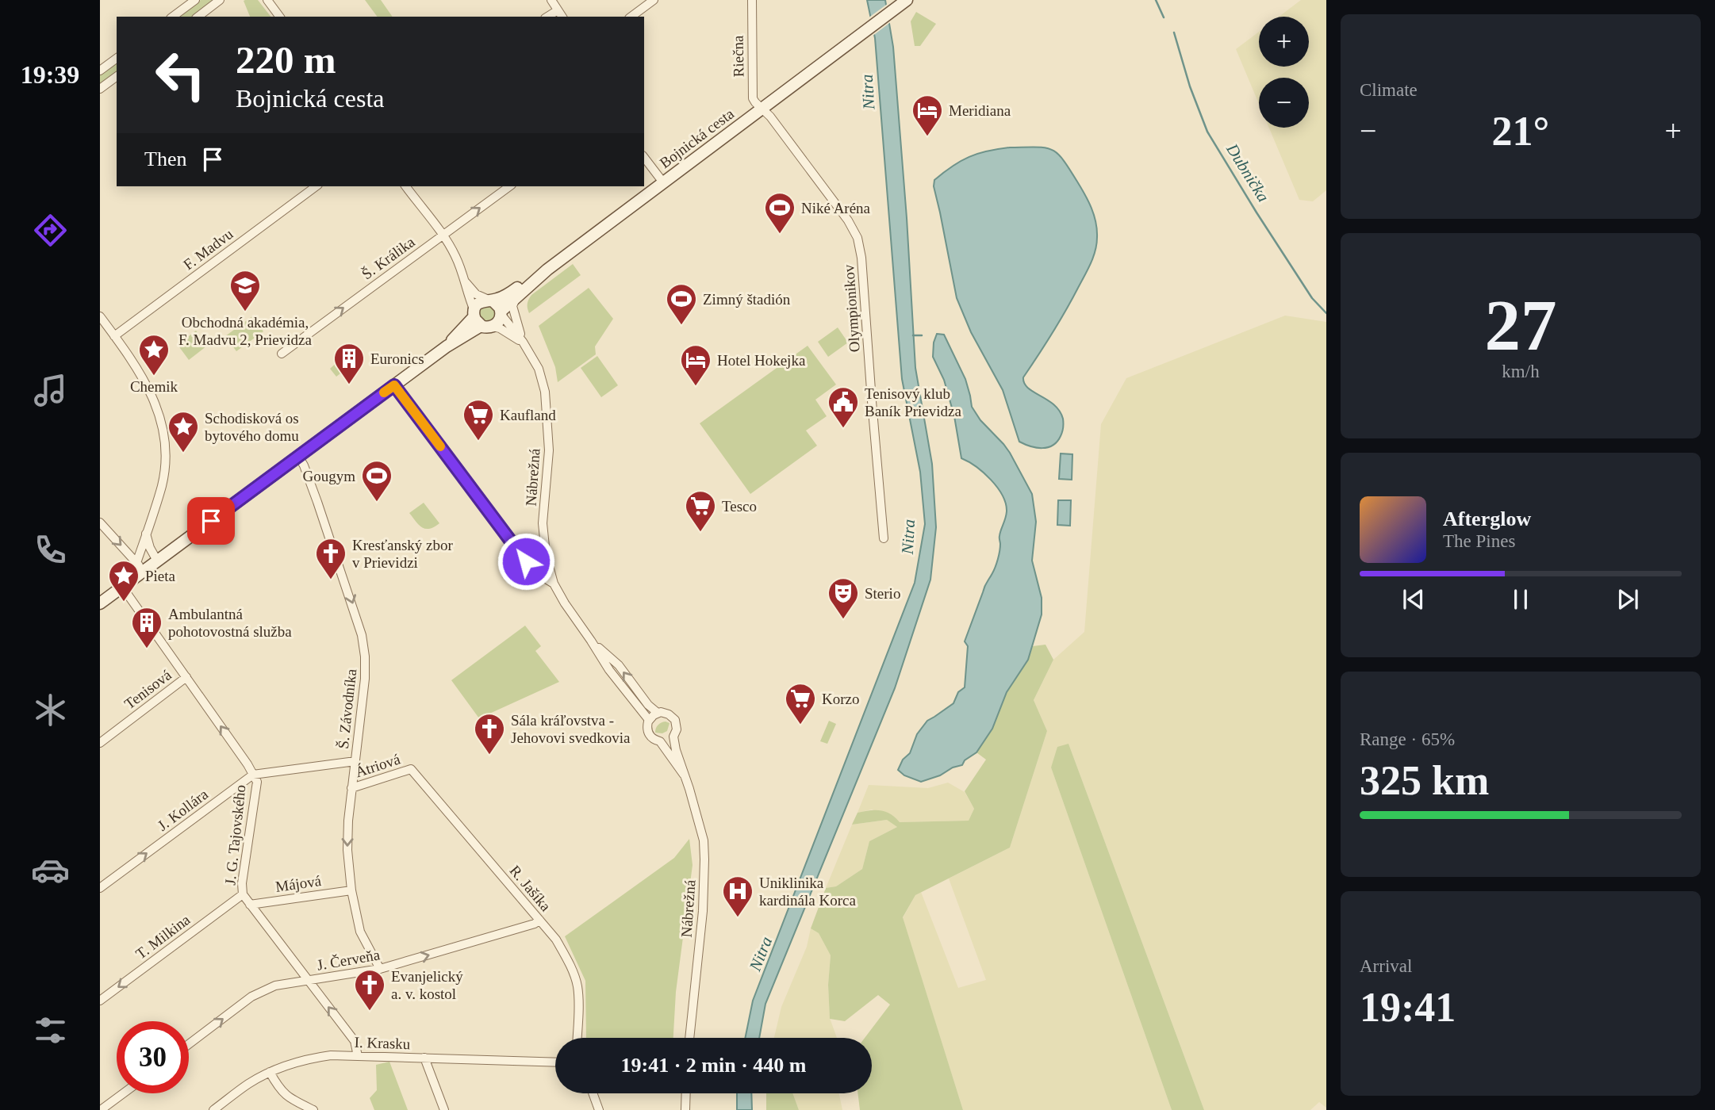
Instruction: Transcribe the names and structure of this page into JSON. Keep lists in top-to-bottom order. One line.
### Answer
{"streets":{"street":["Riečna","Bojnická cesta","F. Madvu","Š. Králika","Olympionikov","Nábrežná","Tenisová","Š. Závodníka","Átriová","J. Kollára","J. G. Tajovského","Májová","R. Jašíka","T. Milkina","J. Červeňa","I. Krasku"]},"crossings":[["Riečna","Bojnická cesta"],["Riečna","Olympionikov"],["Bojnická cesta","Olympionikov"],["Bojnická cesta","Nábrežná"],["Bojnická cesta","Š. Závodníka"],["Bojnická cesta","J. G. Tajovského"],["Tenisová","J. G. Tajovského"],["Š. Závodníka","Átriová"],["Š. Závodníka","J. Kollára"],["Š. Závodníka","Májová"],["Š. Závodníka","J. Červeňa"],["Átriová","R. Jašíka"],["J. Kollára","J. G. Tajovského"],["J. G. Tajovského","Májová"],["J. G. Tajovského","T. Milkina"],["J. G. Tajovského","J. Červeňa"],["J. G. Tajovského","I. Krasku"],["R. Jašíka","J. Červeňa"]],"one_way":["Š. Králika","Š. Závodníka","J. Kollára","J. G. Tajovského","T. Milkina","J. Červeňa"],"water":["Nitra","Dubnička"],"places":{"hotel":["Meridiana","Hotel Hokejka"],"sports":["Niké Aréna","Zimný štadión","Gougym"],"school or university":["Obchodná akadémia, F. Madvu 2, Prievidza"],"place":["Chemik","Schodisková os bytového domu","Pieta"],"building":["Euronics","Ambulantná pohotovostná služba"],"public building":["Tenisový klub Baník Prievidza"],"supermarket":["Kaufland","Tesco","Korzo"],"church":["Kresťanský zbor v Prievidzi","Sála kráľovstva - Jehovovi svedkovia","Evanjelický a. v. kostol"],"theatre":["Sterio"],"hospital":["Uniklinika kardinála Korca"]},"page":{"tabs":"19:39","tile":["Climate",["27","km/h"],["Range · 65%","325 km"],["Arrival","19:41"]],"map_buttons":["+","−"],"turn":["220 m","Bojnická cesta"],"heat":["−","21°","+"],"then":"Then","song":["Afterglow","The Pines"],"limit":"30","trip":"19:41 · 2 min · 440 m"}}
